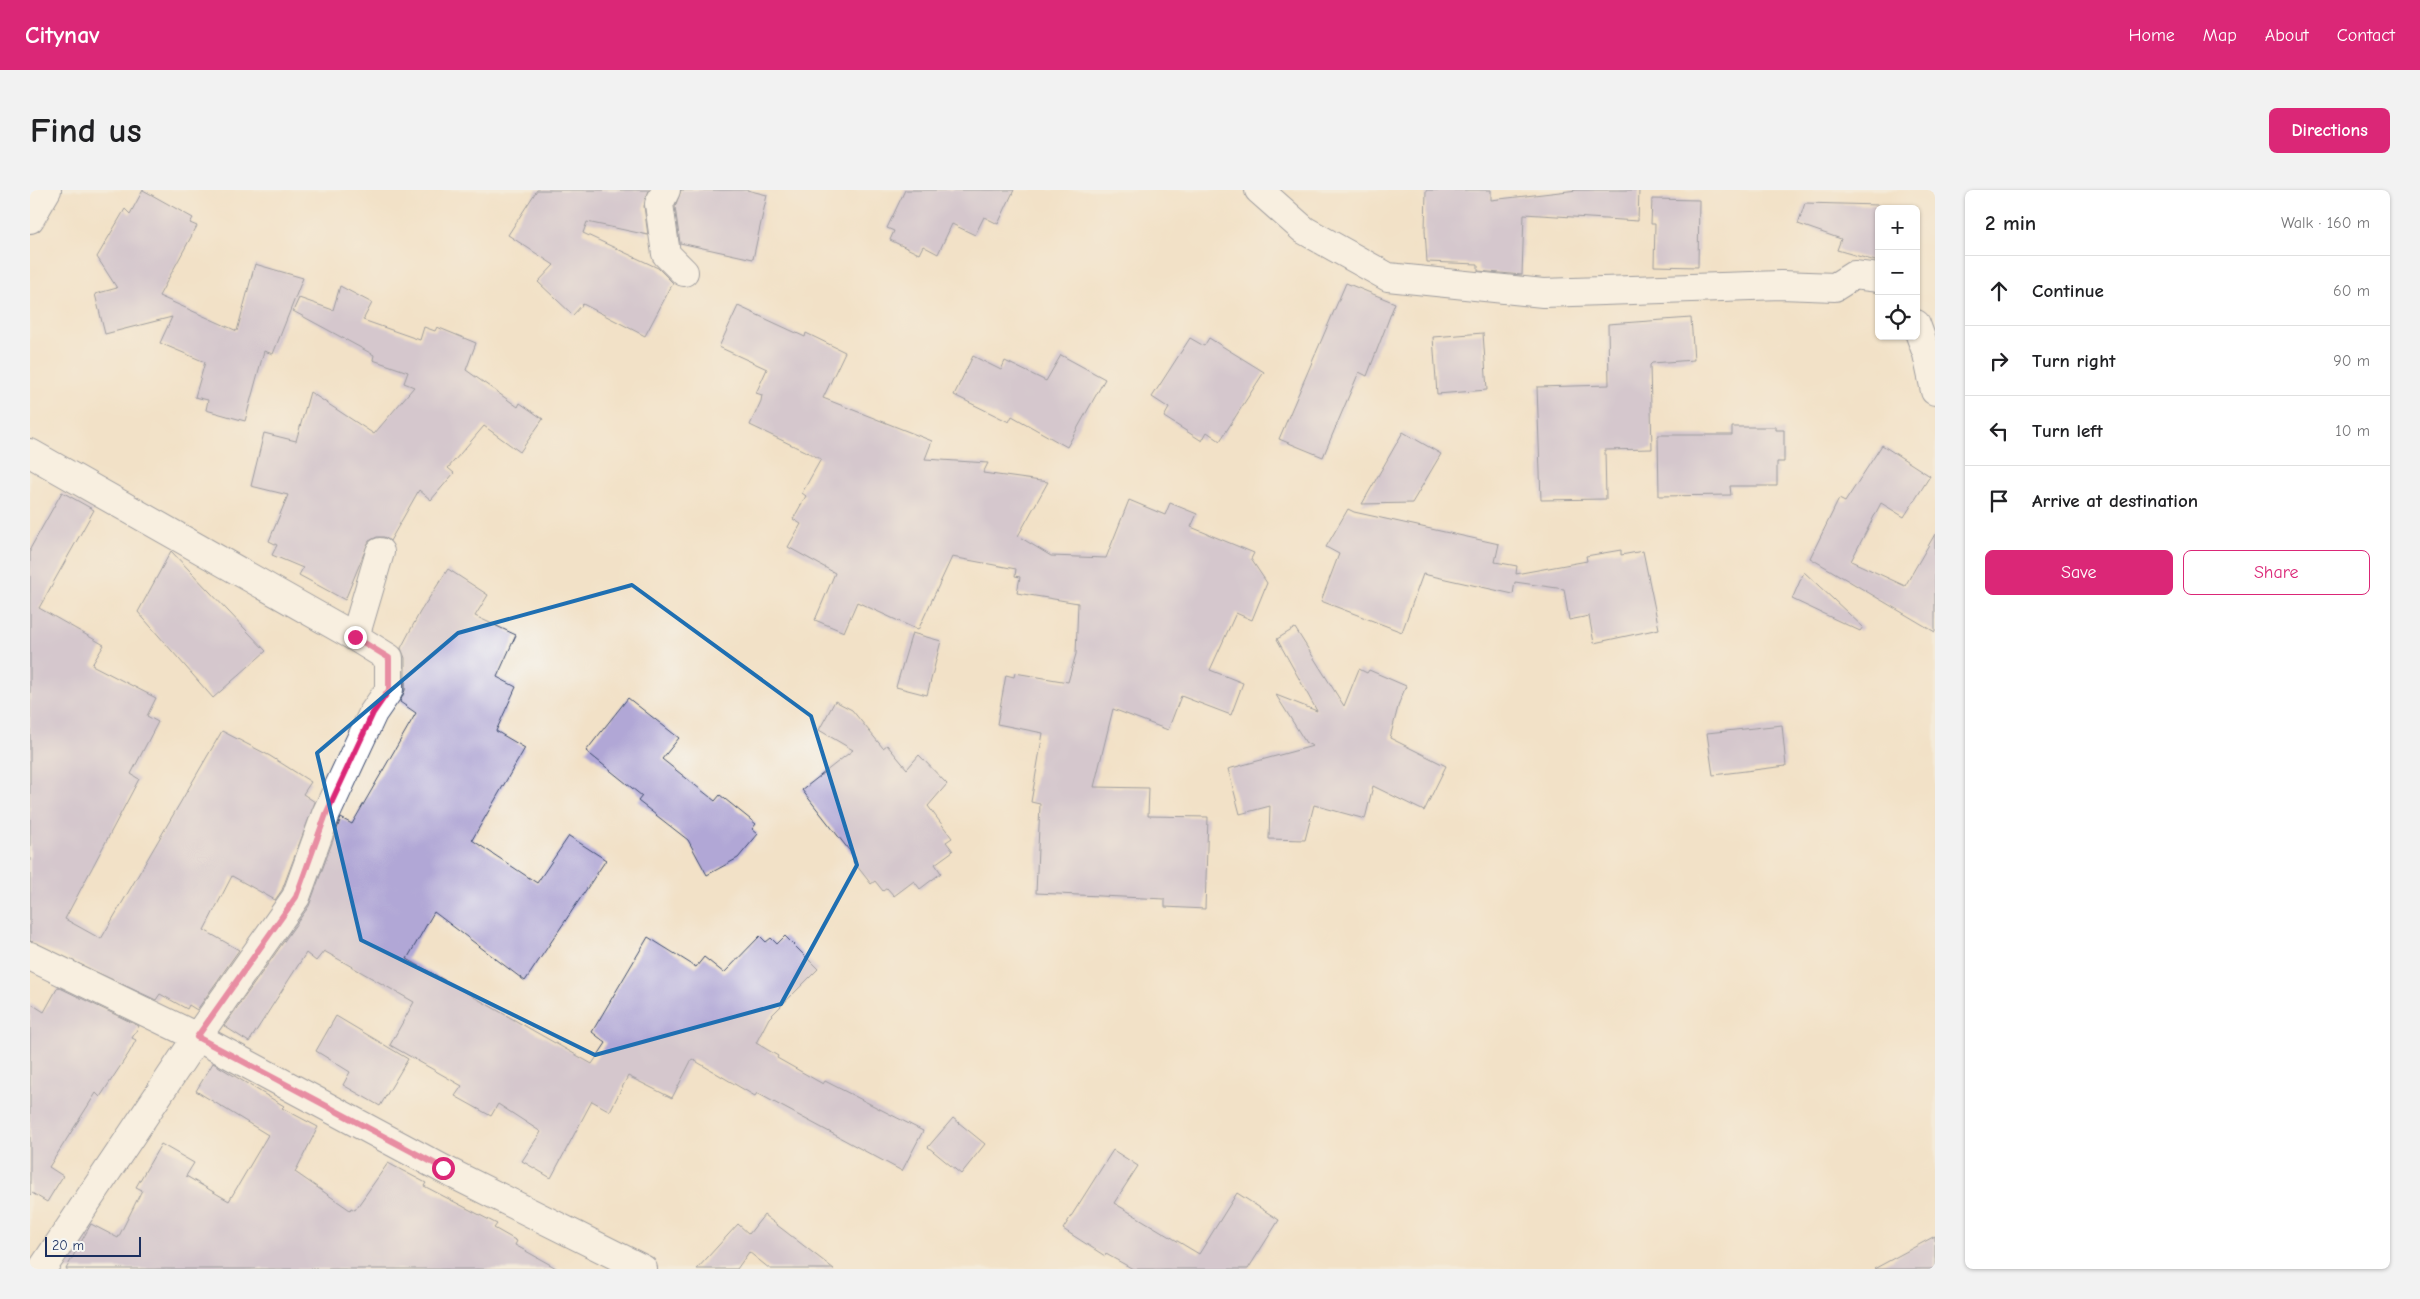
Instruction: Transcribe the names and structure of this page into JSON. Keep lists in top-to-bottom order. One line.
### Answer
{"scale_bar":"20 m","page":{"header":"Citynav","nav":["Home","Map","About","Contact"],"buttons":["Directions",["Save","Share"]],"title":"Find us","heading":["2 min","Walk · 160 m"],"map_buttons":["+","−"],"list":[["Continue","60 m"],["Turn right","90 m"],["Turn left","10 m"],"Arrive at destination"],"scale":"20 m"}}
